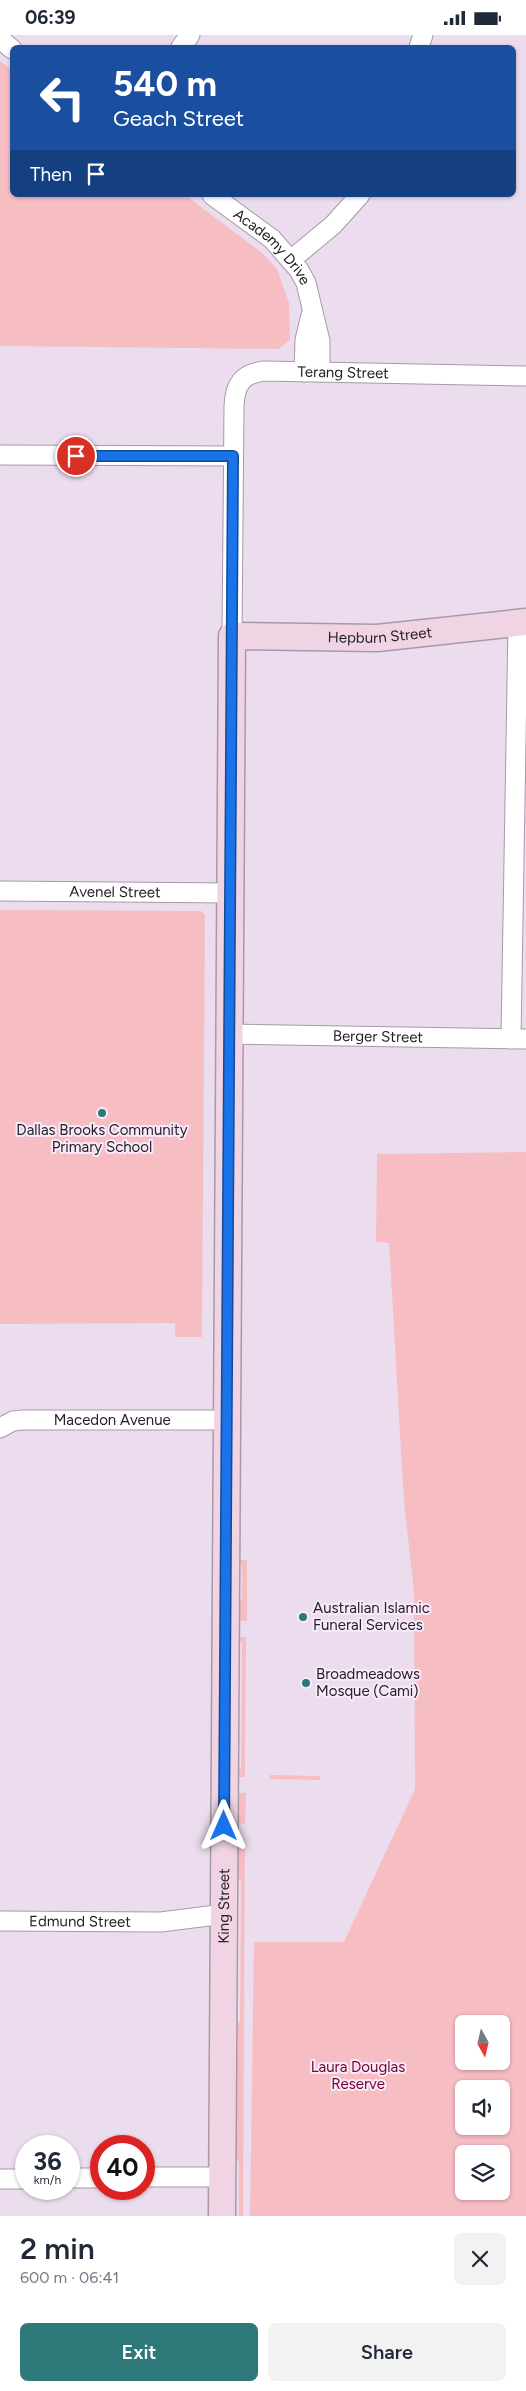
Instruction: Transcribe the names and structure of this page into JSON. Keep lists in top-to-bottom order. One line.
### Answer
{"streets":{"street":["Academy Drive","Terang Street","Hepburn Street","Avenel Street","Berger Street","Macedon Avenue","King Street","Edmund Street"]},"crossings":[["Academy Drive","Terang Street"],["Terang Street","King Street"],["Hepburn Street","King Street"],["Avenel Street","King Street"],["Berger Street","King Street"],["Macedon Avenue","King Street"],["King Street","Edmund Street"]],"parks":["Laura Douglas Reserve"],"places":["Dallas Brooks Community Primary School","Australian Islamic Funeral Services","Broadmeadows Mosque (Cami)"],"north":"bottom","page":{"status":"06:39","turn":["540 m","Geach Street"],"then":"Then","speed":"36 km/h","limit":"40","heading":["2 min","600 m · 06:41"],"buttons":["Exit","Share"]}}
